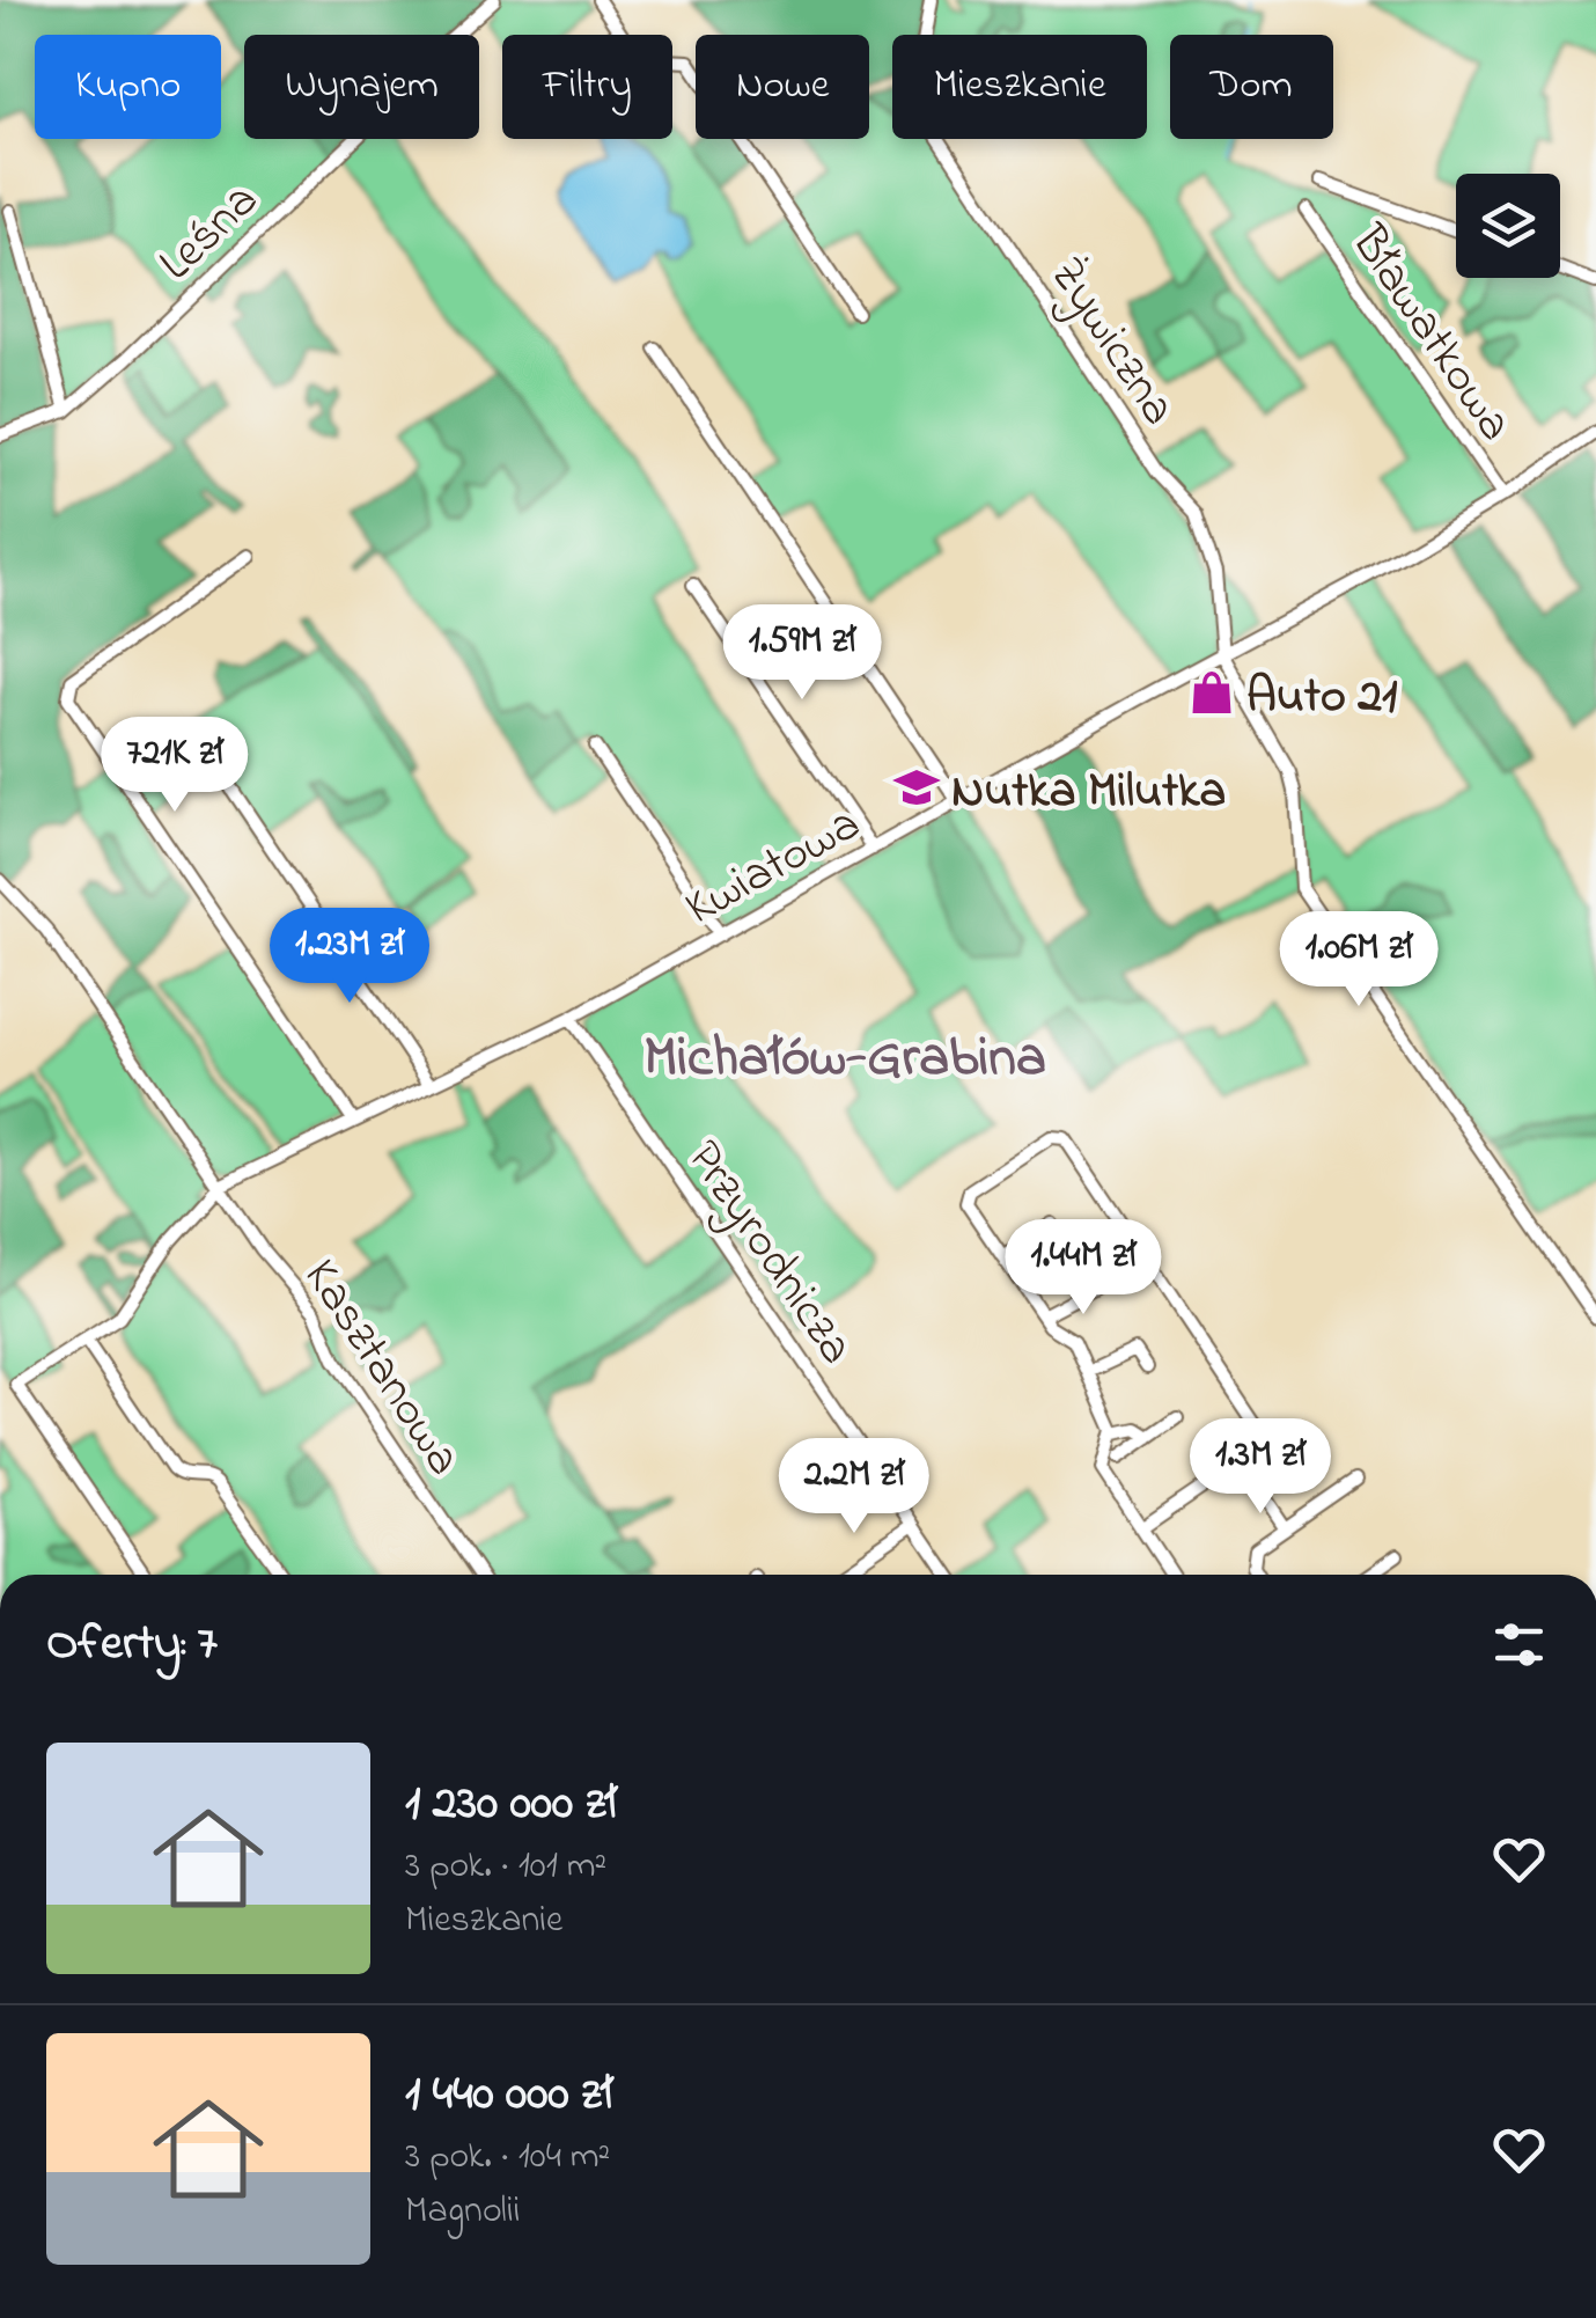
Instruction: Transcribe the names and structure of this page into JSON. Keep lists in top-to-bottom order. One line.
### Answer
{"streets":{"street":["Leśna","Bławatkowa","Żywiczna","Kwiatowa","Przyrodnicza","Kasztanowa"]},"crossings":[["Bławatkowa","Kwiatowa"],["Żywiczna","Kwiatowa"],["Kwiatowa","Przyrodnicza"],["Kwiatowa","Kasztanowa"]],"districts":["Michałów-Grabina"],"places":{"shop":["Auto 21"],"school or university":["Nutka Milutka"]},"page":{"chip":["Kupno","Wynajem","Filtry","Nowe","Mieszkanie","Dom"],"price":["1.59M zł","721K zł","1.23M zł","1.06M zł","1.44M zł","1.3M zł","2.2M zł"],"heading":"Oferty: 7","list":[{"name":"1 230 000 zł","note":"3 pok. · 101 m² · Mieszkanie"},{"name":"1 440 000 zł","note":"3 pok. · 104 m² · Magnolii"}]}}
